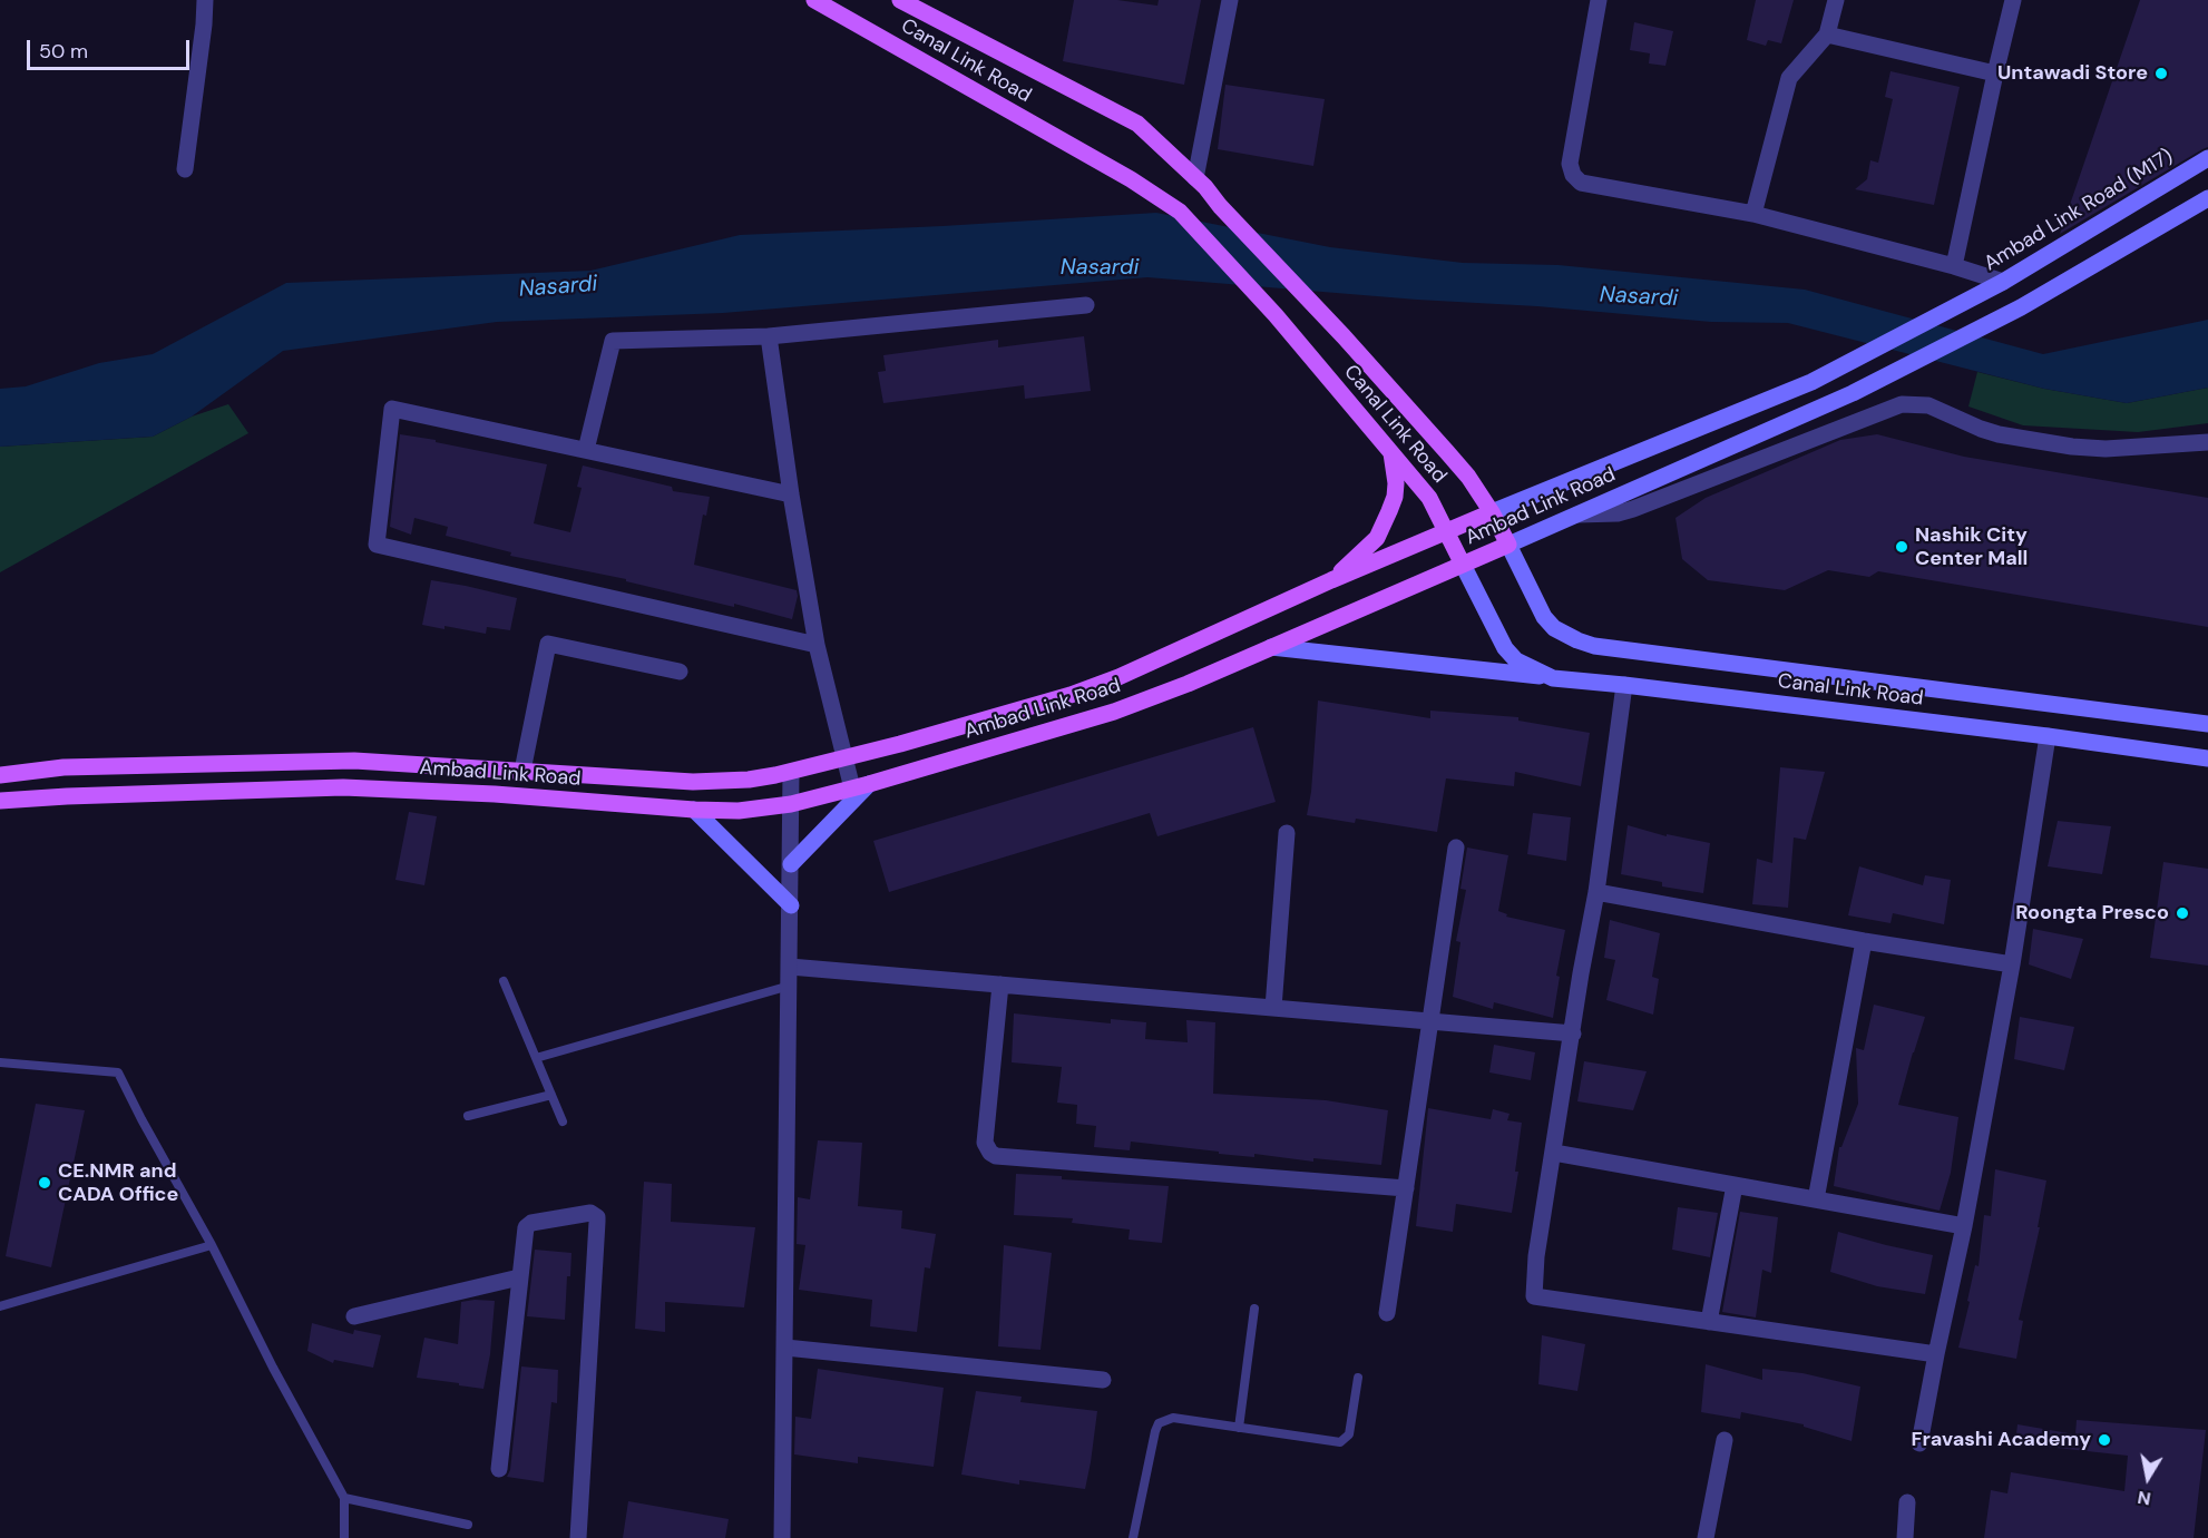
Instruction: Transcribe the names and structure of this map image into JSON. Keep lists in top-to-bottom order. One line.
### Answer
{"streets":{"main road":["Canal Link Road","Ambad Link Road (M17)","Ambad Link Road"]},"crossings":[["Canal Link Road","Ambad Link Road"],["Ambad Link Road (M17)","Ambad Link Road"]],"water":["Nasardi"],"places":["Untawadi Store","Nashik City Center Mall","Roongta Presco","CE.NMR and CADA Office","Fravashi Academy"],"scale_bar":"50 m","north":"bottom"}
